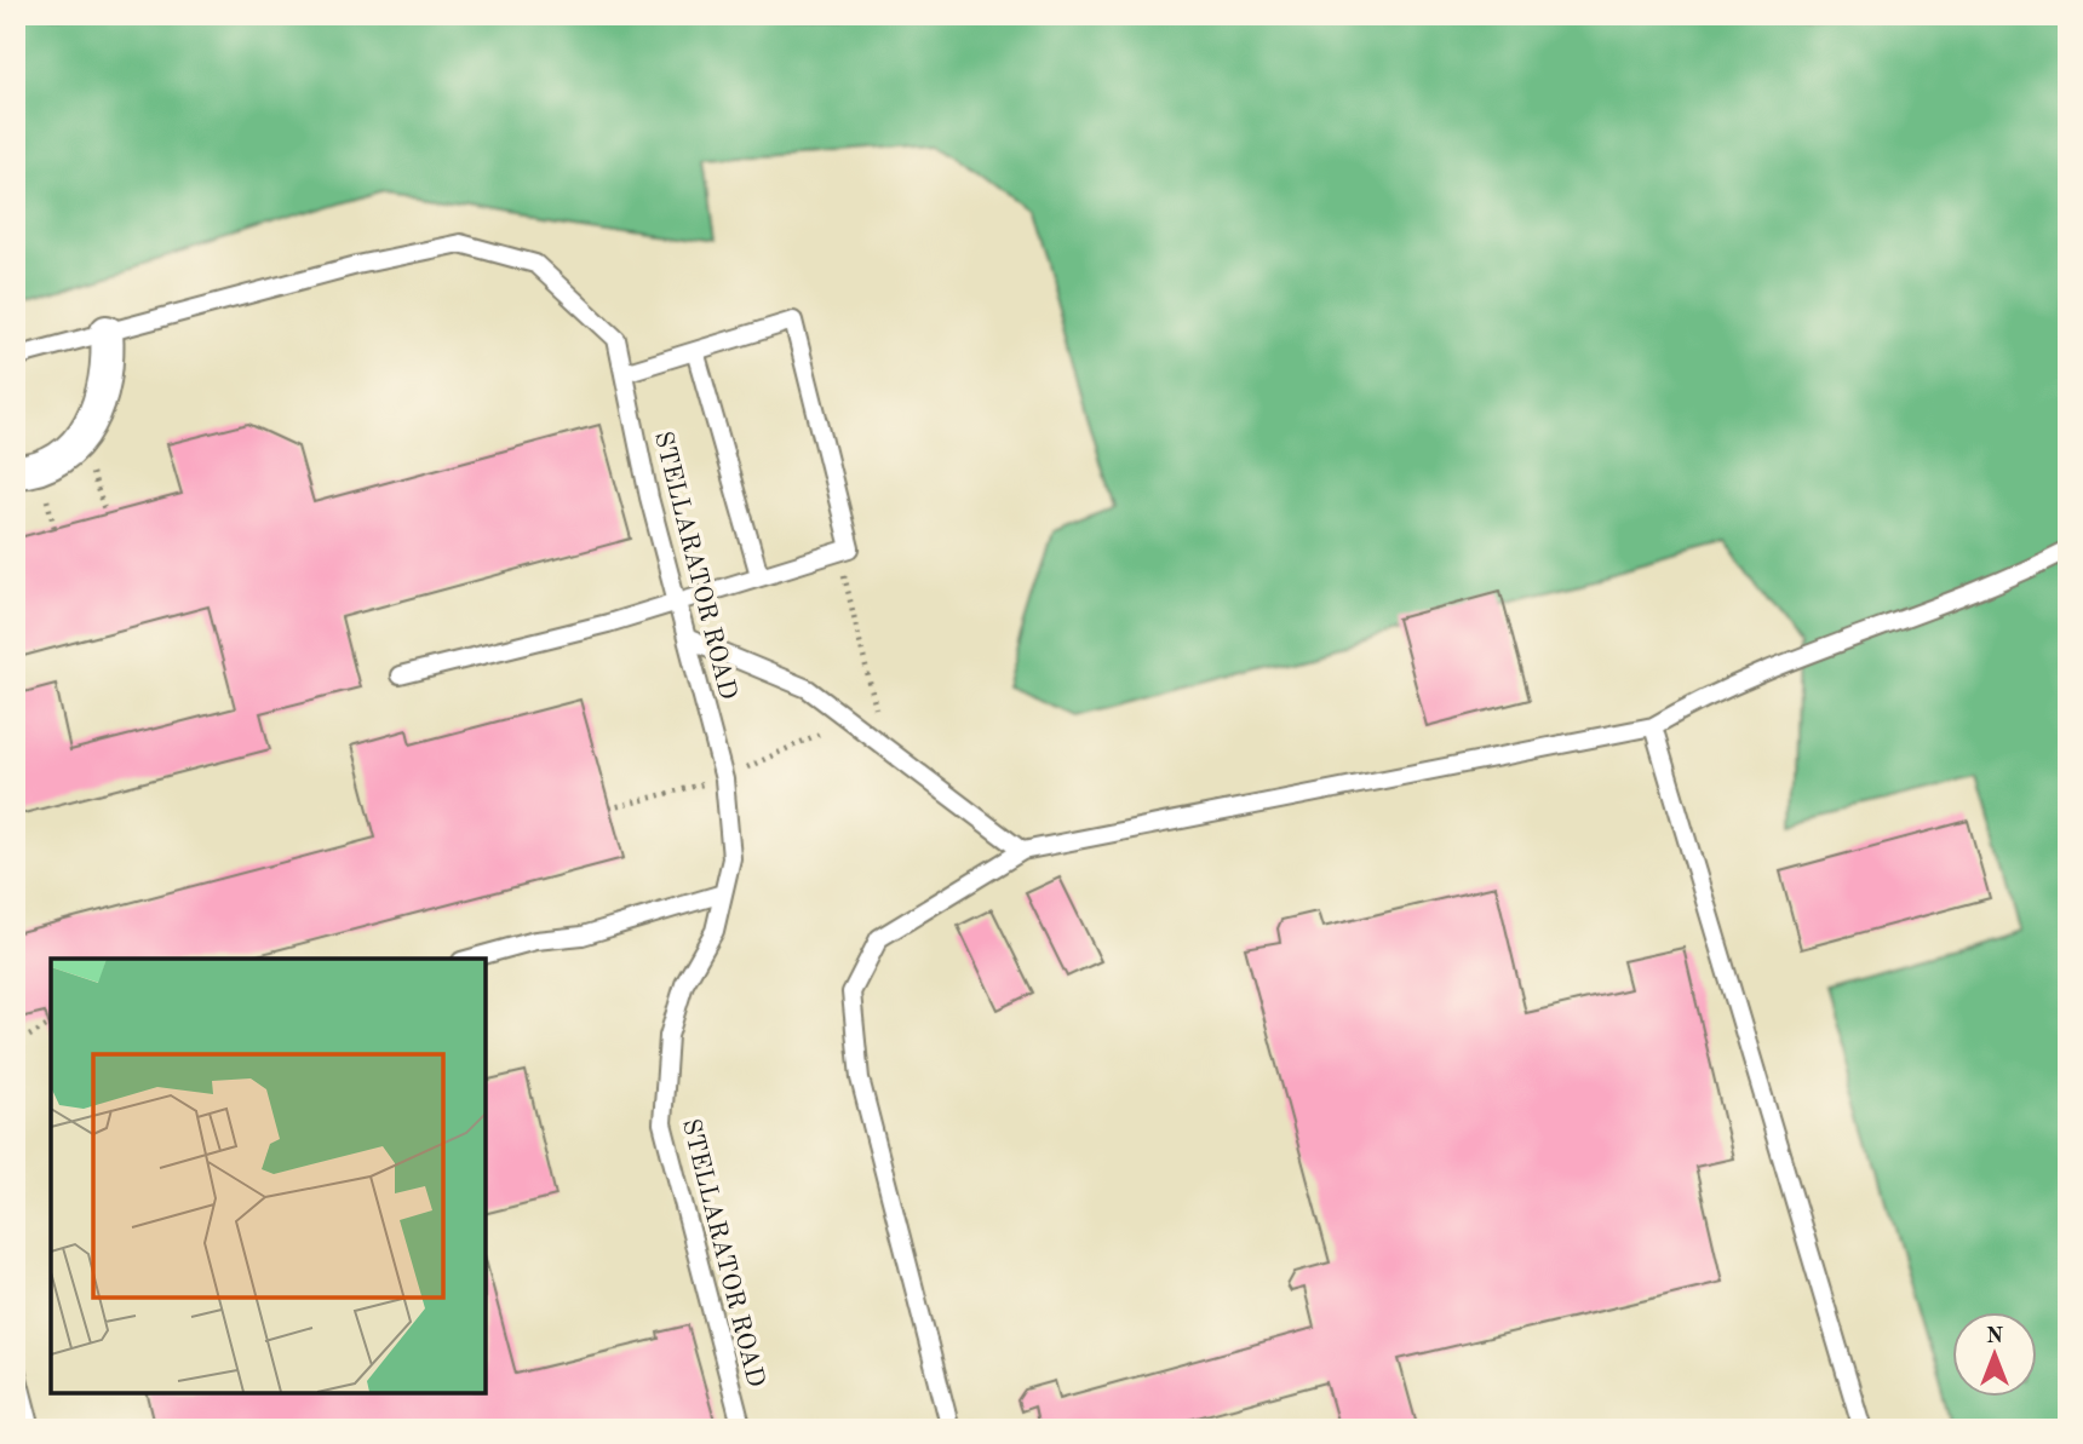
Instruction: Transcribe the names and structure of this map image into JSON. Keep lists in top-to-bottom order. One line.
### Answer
{"streets":{"lane":["STELLARATOR ROAD"]},"north":"top"}
